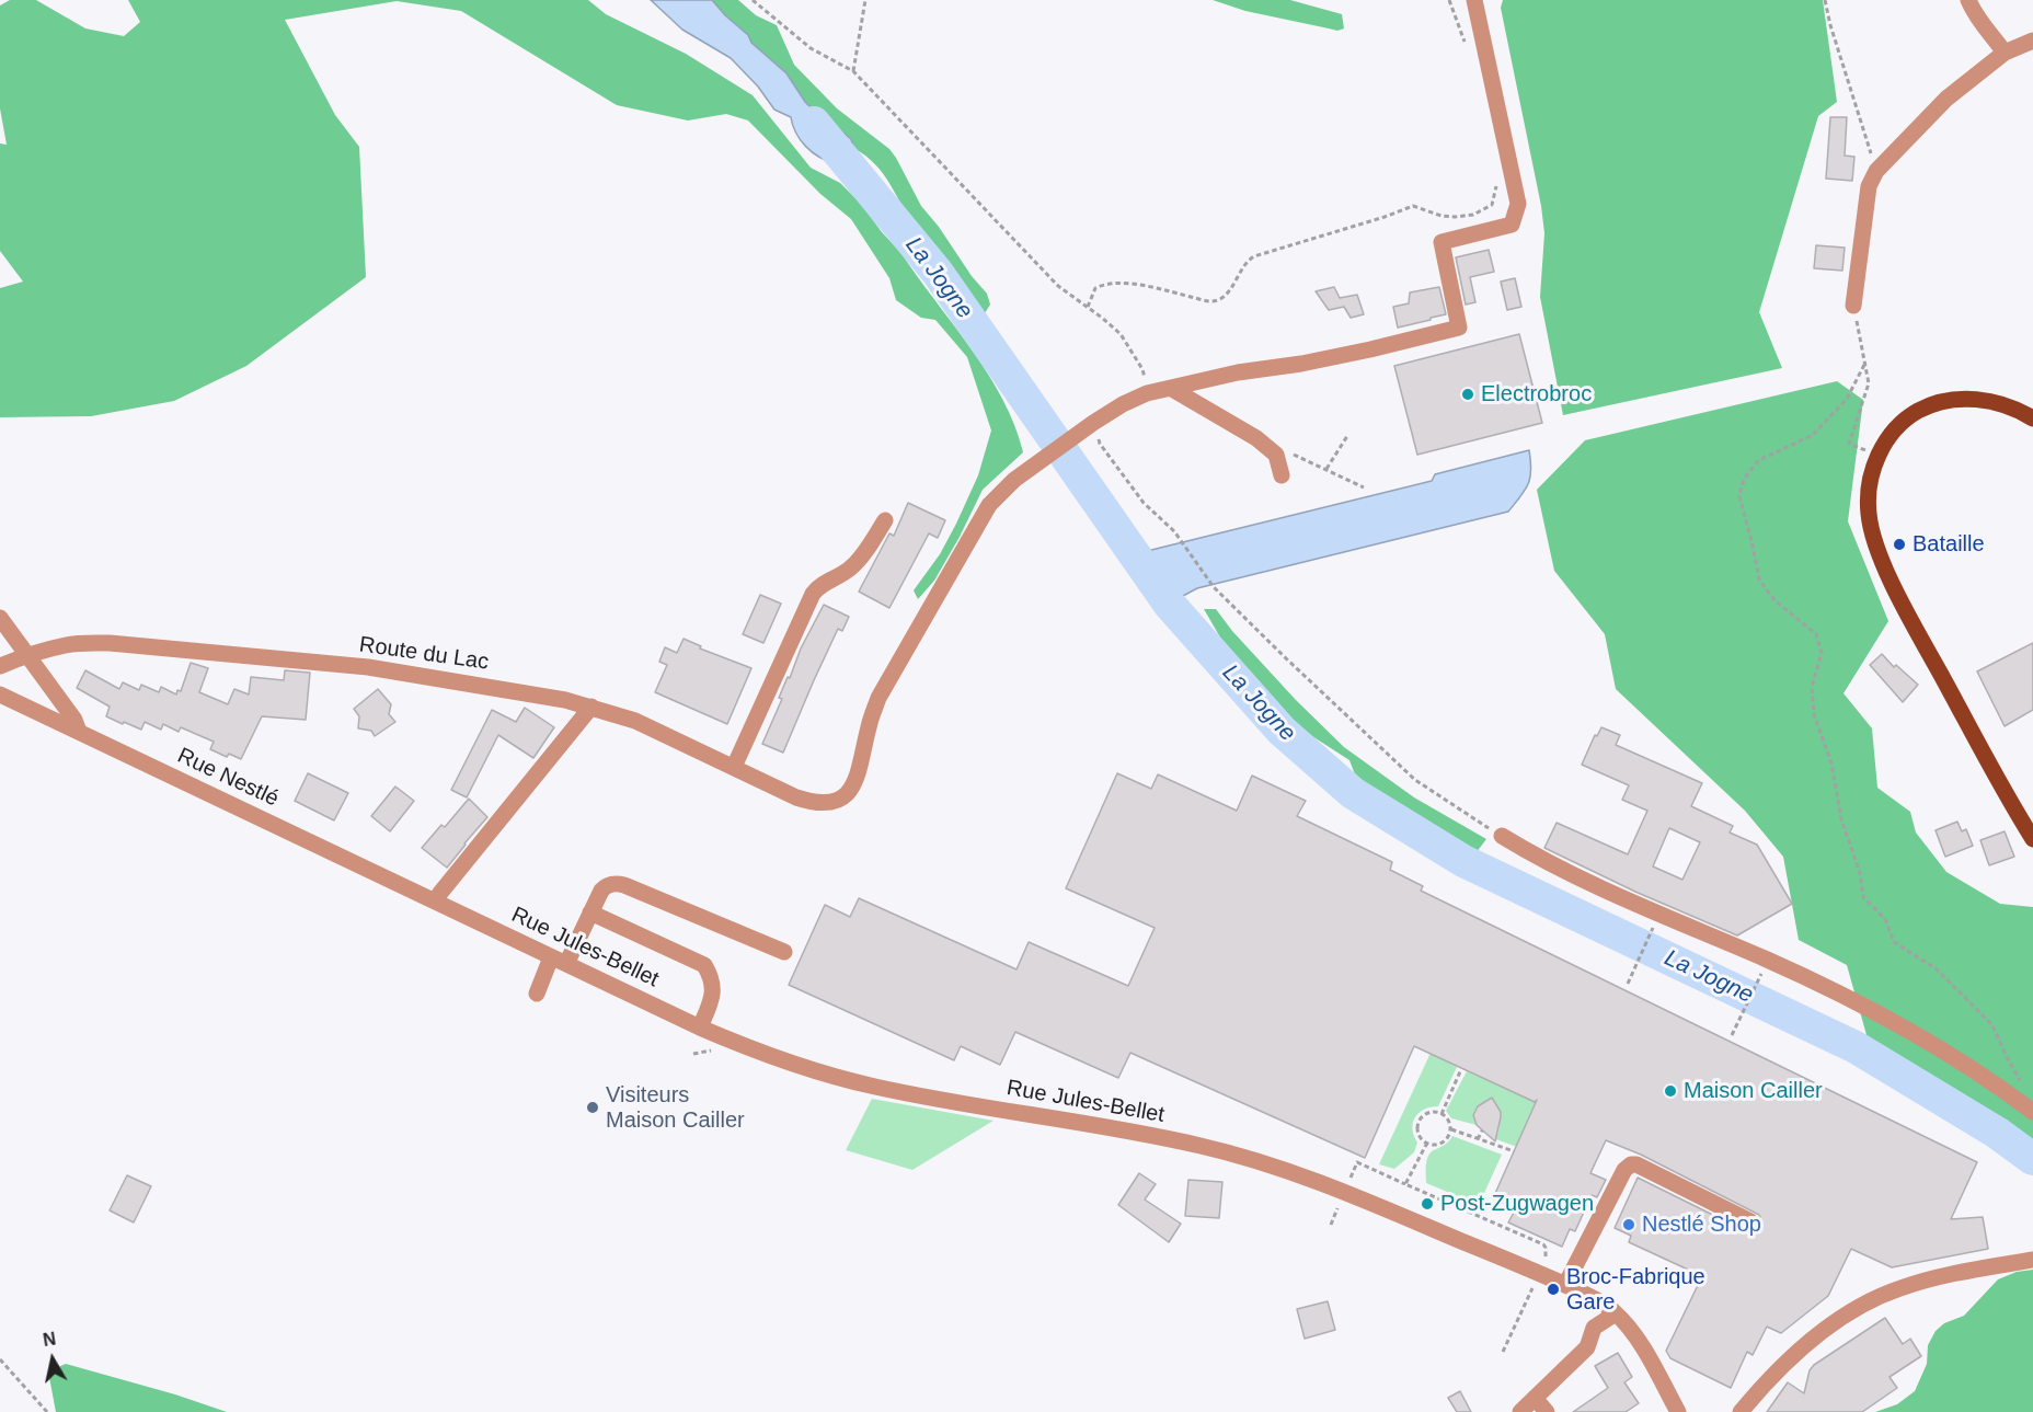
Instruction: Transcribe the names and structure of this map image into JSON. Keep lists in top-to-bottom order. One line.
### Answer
{"streets":{"street":["Route du Lac","Rue Nestlé","Rue Jules-Bellet"]},"crossings":[["Rue Nestlé","Rue Jules-Bellet"]],"water":["La Jogne"],"places":["Electrobroc","Bataille","Maison Cailler","Visiteurs Maison Cailler","Post-Zugwagen","Nestlé Shop","Broc-Fabrique Gare"],"north":"top"}
